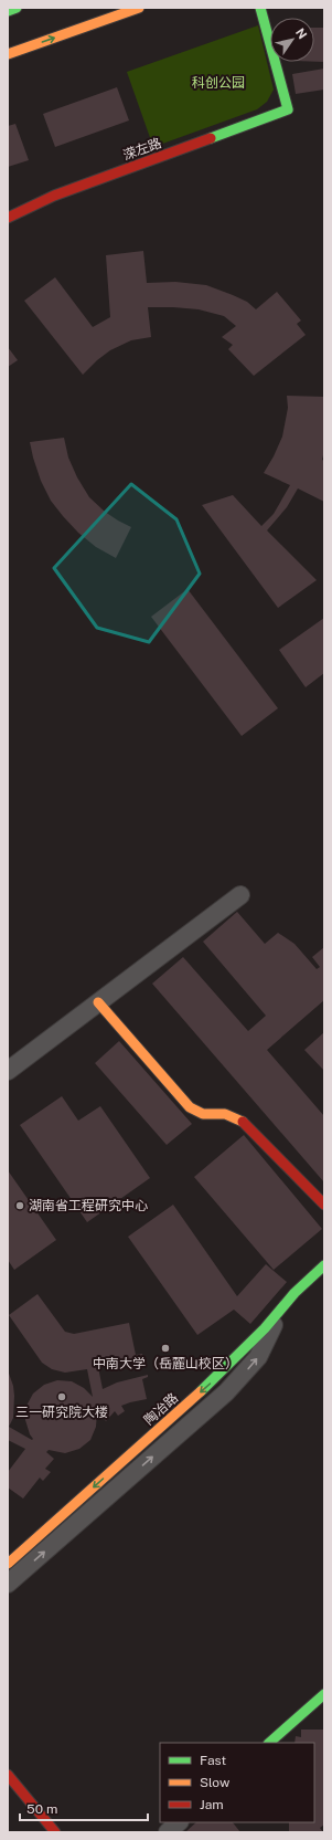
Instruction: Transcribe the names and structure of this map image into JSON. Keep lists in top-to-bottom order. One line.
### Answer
{"streets":{"main road":["溁左路","陶冶路"]},"one_way":["陶冶路"],"parks":["科创公园"],"places":["湖南省工程研究中心","中南大学（岳麓山校区）","三一研究院大楼"],"legend":["Fast","Slow","Jam"],"scale_bar":"50 m","north":"top right"}
